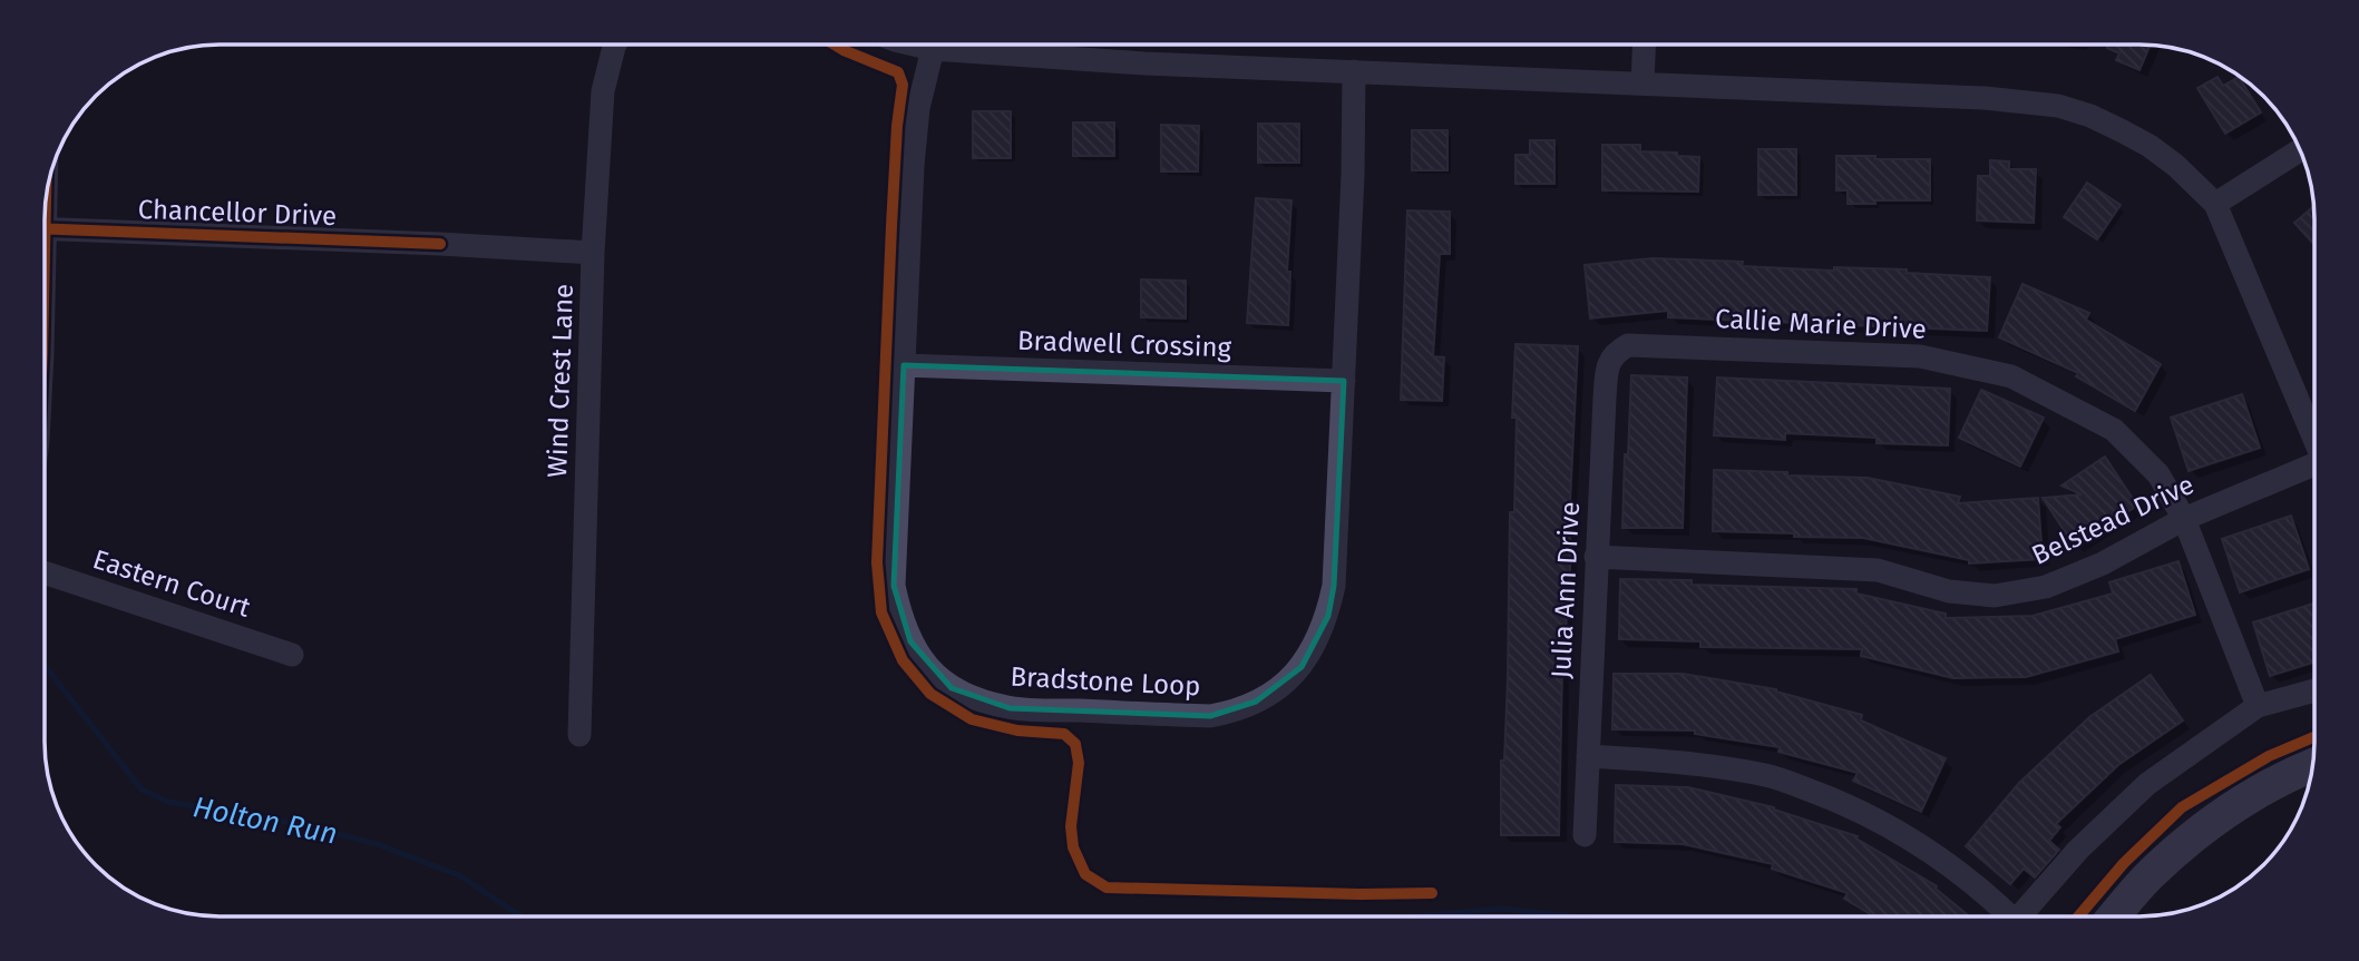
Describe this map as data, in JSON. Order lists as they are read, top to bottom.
{
  "streets": {
    "street": [
      "Chancellor Drive",
      "Callie Marie Drive",
      "Bradwell Crossing",
      "Wind Crest Lane",
      "Belstead Drive",
      "Eastern Court",
      "Julia Ann Drive",
      "Bradstone Loop"
    ]
  },
  "crossings": [
    ["Chancellor Drive", "Wind Crest Lane"],
    ["Callie Marie Drive", "Belstead Drive"],
    ["Callie Marie Drive", "Julia Ann Drive"],
    ["Bradwell Crossing", "Bradstone Loop"],
    ["Belstead Drive", "Julia Ann Drive"]
  ],
  "water": ["Holton Run"]
}
